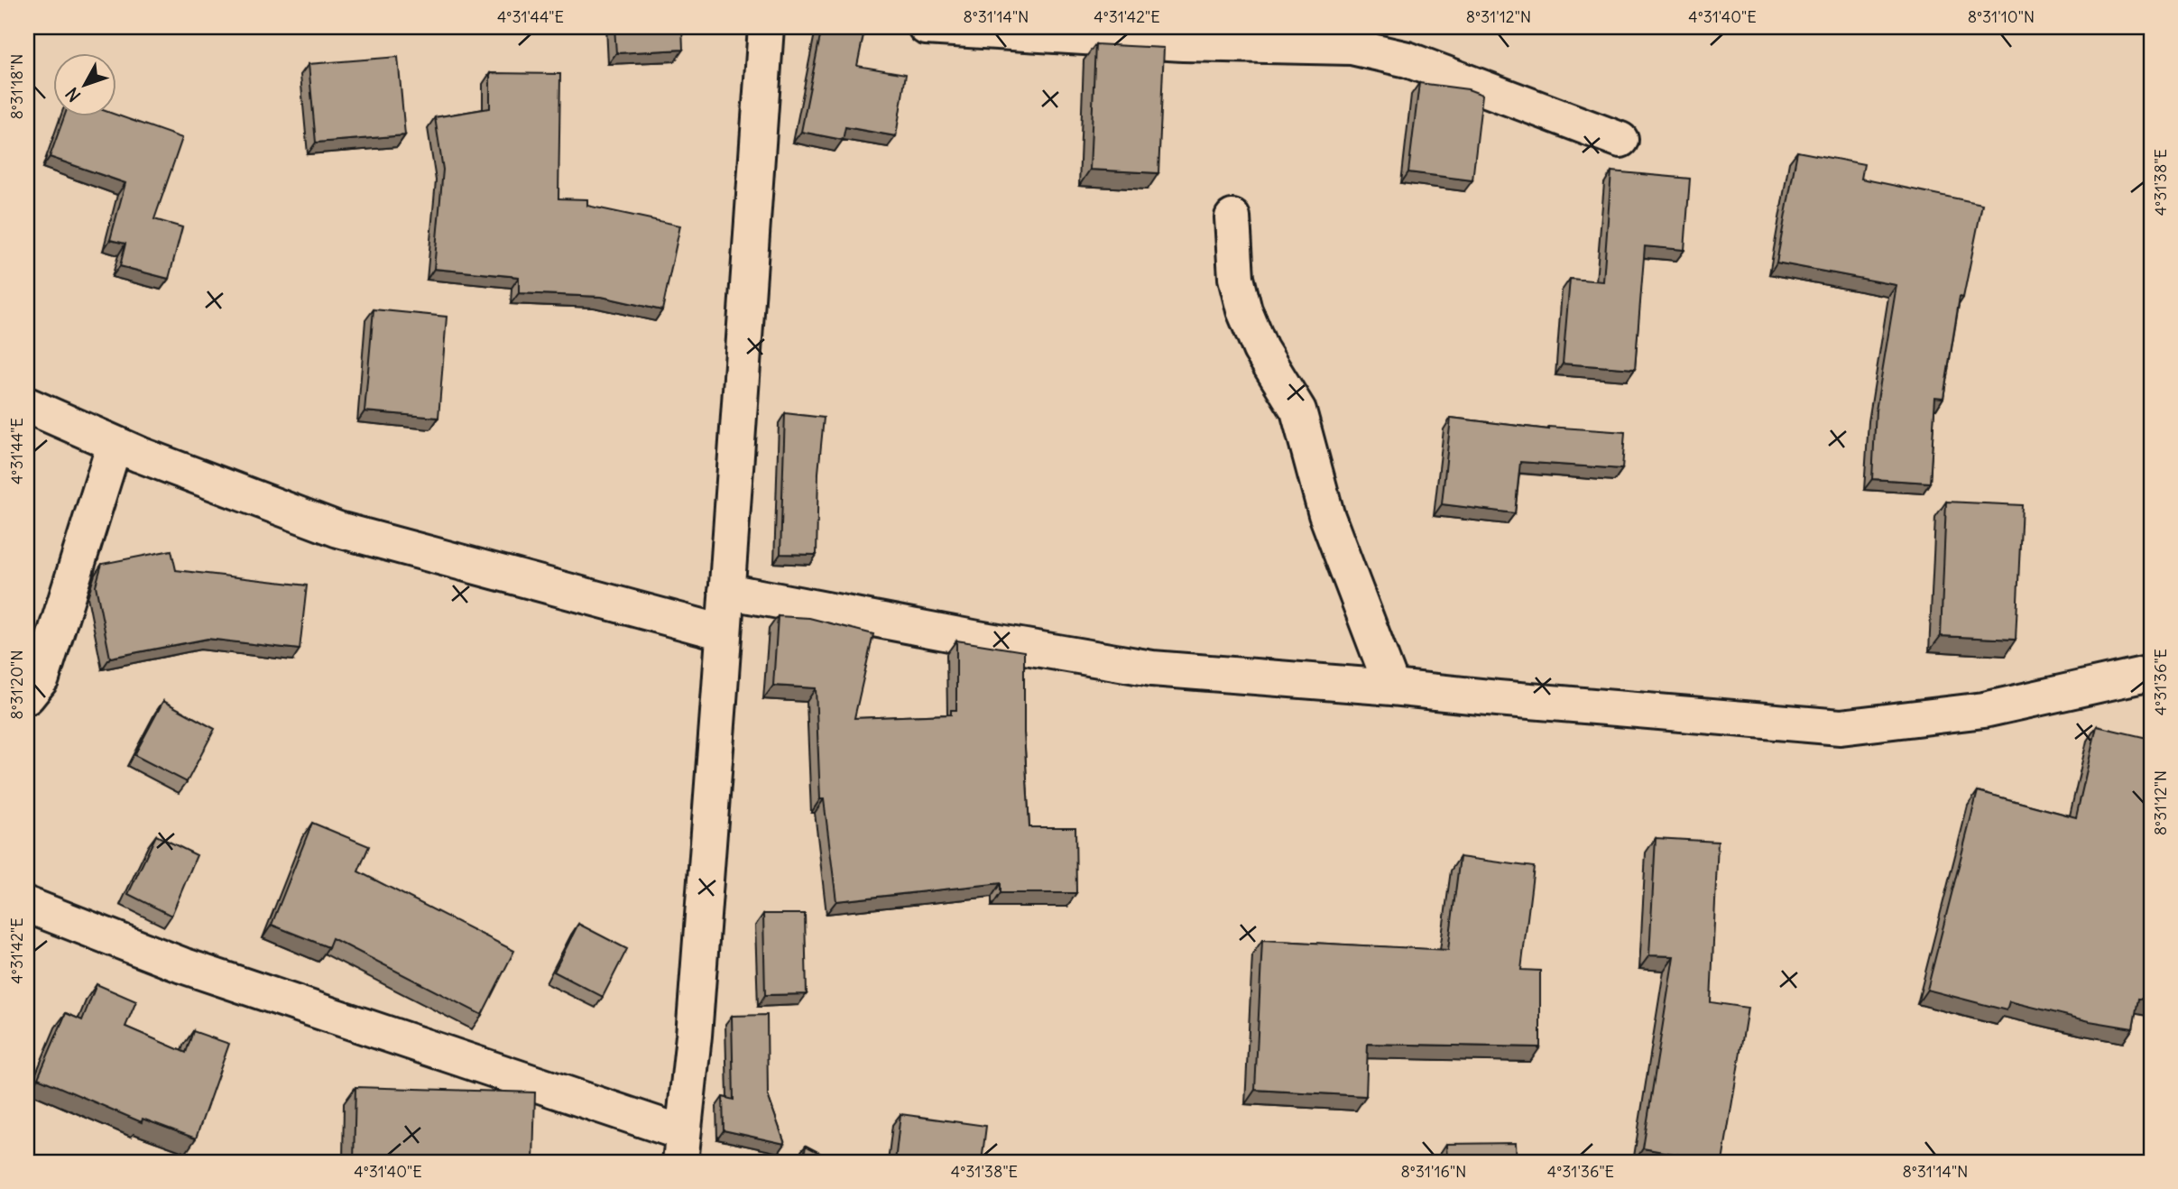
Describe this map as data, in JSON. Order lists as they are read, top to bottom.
{
  "north": "bottom left",
  "coordinates": [
    "4°31'44\"E",
    "8°31'14\"N",
    "4°31'42\"E",
    "8°31'12\"N",
    "4°31'40\"E",
    "8°31'10\"N",
    "8°31'18\"N",
    "4°31'38\"E",
    "4°31'36\"E",
    "8°31'20\"N",
    "8°31'16\"N"
  ]
}
